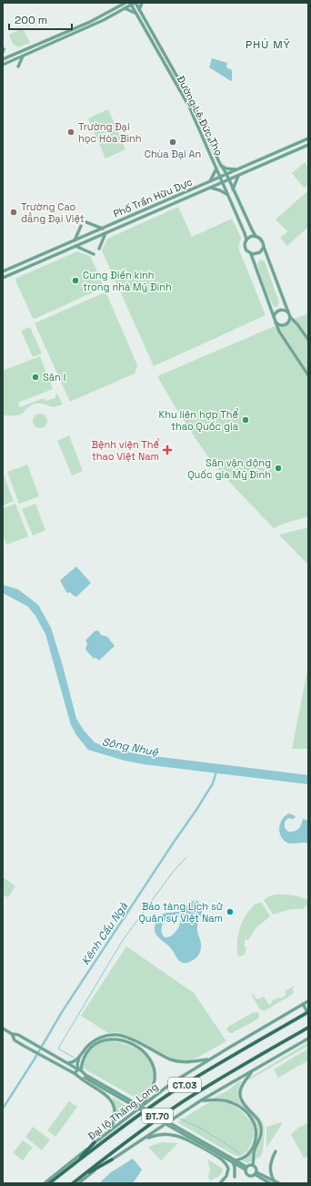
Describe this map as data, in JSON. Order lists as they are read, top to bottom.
{
  "streets": {
    "highway": ["CT.03"],
    "main road": [
      "Đường Lê Đức Thọ",
      "Phố Trần Hữu Dực",
      "Đại lộ Thăng Long",
      "ĐT.70"
    ]
  },
  "crossings": [
    ["Đường Lê Đức Thọ", "Phố Trần Hữu Dực"]
  ],
  "districts": ["PHÚ MỸ"],
  "water": ["Sông Nhuệ", "Kênh Cầu Ngà"],
  "places": {
    "other": [
      "Trường Đại học Hòa Bình",
      "Chùa Đại An",
      "Trường Cao đẳng Đại Việt",
      "Cung Điền kinh trong nhà Mỹ Đình",
      "Sân I",
      "Khu liên hợp Thể thao Quốc gia",
      "Sân vận động Quốc gia Mỹ Đình",
      "Bảo tàng Lịch sử Quân sự Việt Nam"
    ],
    "health": ["Bệnh viện Thể thao Việt Nam"]
  },
  "scale_bar": "200 m"
}
